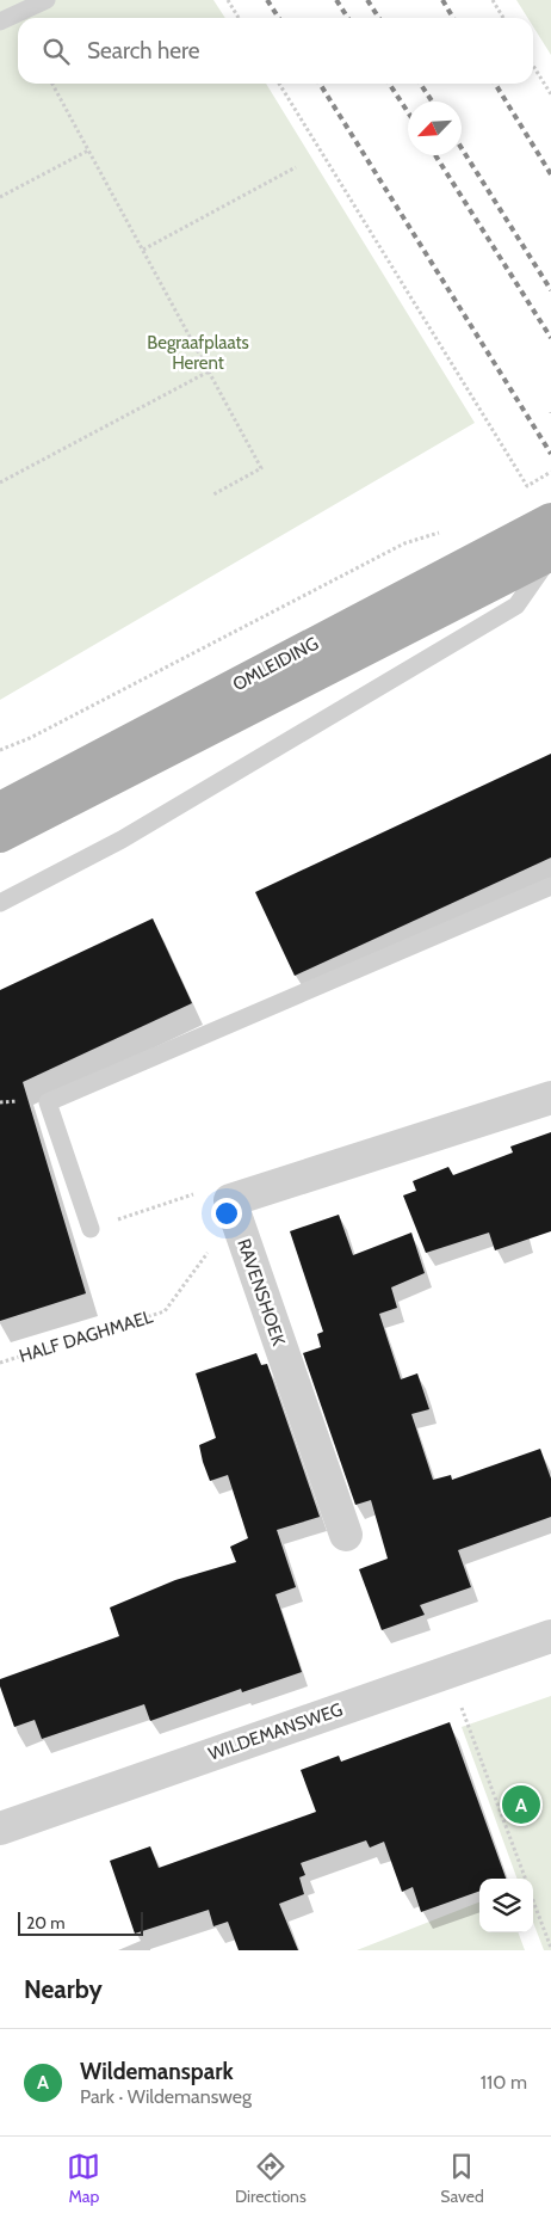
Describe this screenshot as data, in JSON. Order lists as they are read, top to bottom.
{
  "streets": {
    "main road": ["OMLEIDING"],
    "street": ["RAVENSHOEK", "WILDEMANSWEG"],
    "path": ["HALF DAGHMAEL"]
  },
  "crossings": [
    ["RAVENSHOEK", "HALF DAGHMAEL"]
  ],
  "parks": ["Begraafplaats Herent"],
  "scale_bar": "20 m",
  "north": "bottom left",
  "page": {
    "search": "Search here",
    "pins": "A",
    "scale": "20 m",
    "heading": "Nearby",
    "list": [
      {
        "mark": "A",
        "name": "Wildemanspark",
        "note": "Park · Wildemansweg",
        "value": "110 m"
      }
    ],
    "nav": ["Map", "Directions", "Saved"]
  }
}
